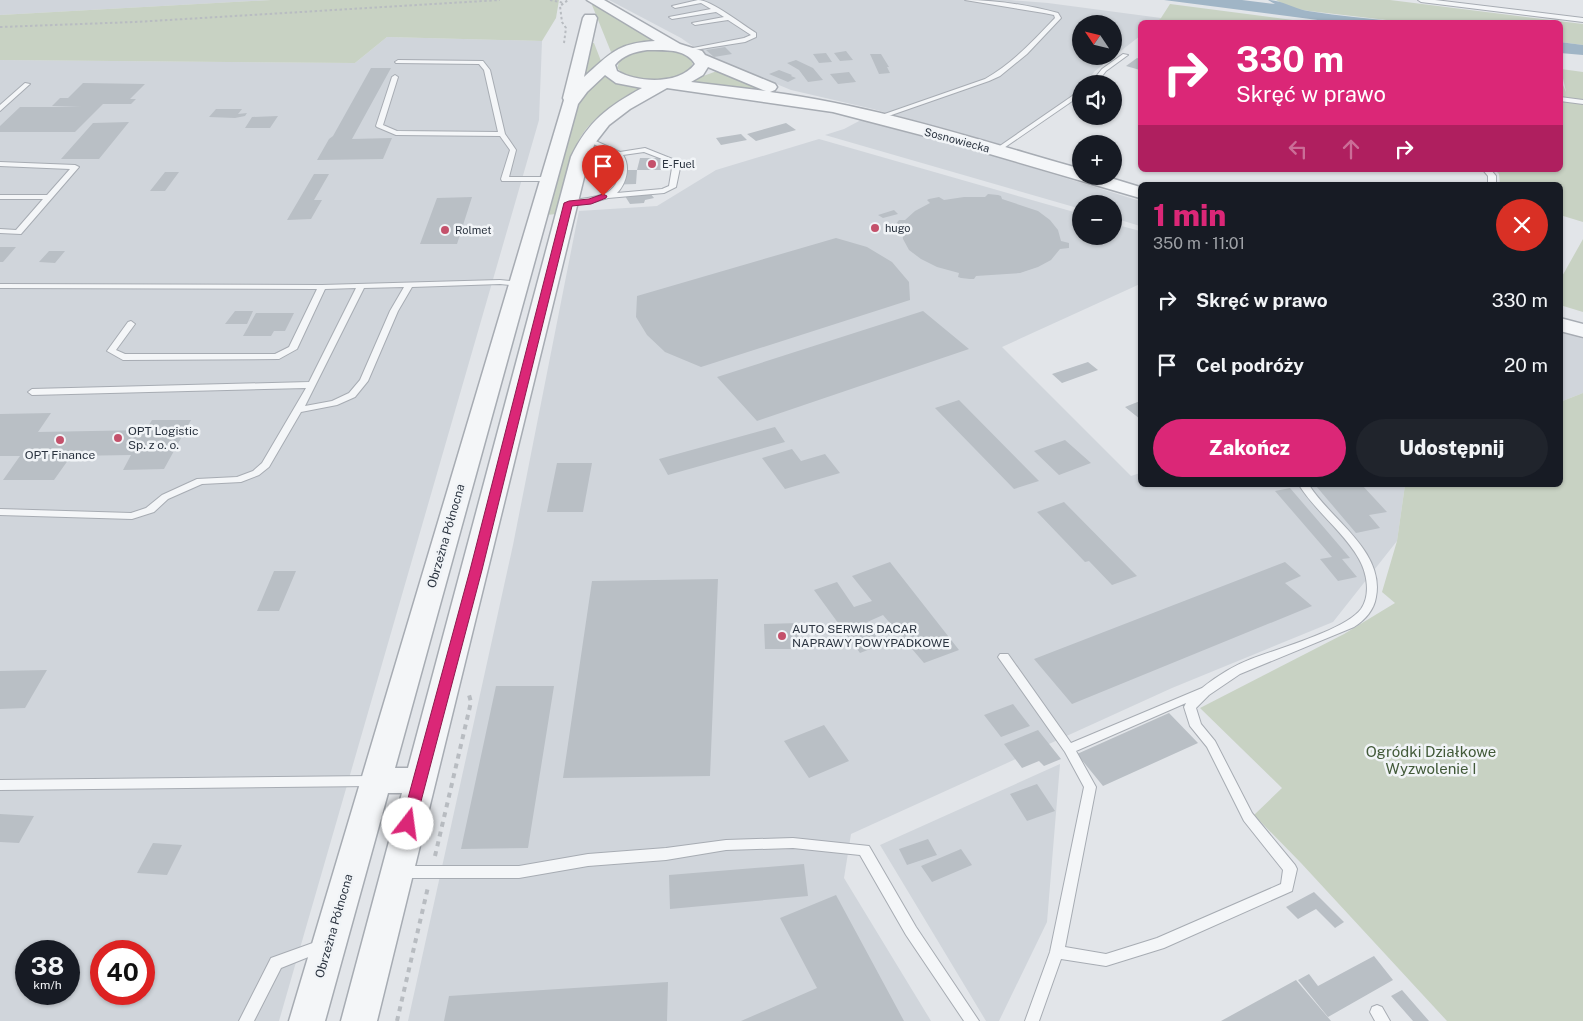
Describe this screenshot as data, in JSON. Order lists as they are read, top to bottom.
{
  "streets": {
    "street": ["Sosnowiecka", "Obrzeżna Północna"]
  },
  "crossings": [
    ["Sosnowiecka", "Obrzeżna Północna"]
  ],
  "parks": ["Ogródki Działkowe Wyzwolenie I"],
  "places": [
    "E-Fuel",
    "hugo",
    "Rolmet",
    "OPT Logistic Sp. z o. o.",
    "OPT Finance",
    "AUTO SERWIS DACAR NAPRAWY POWYPADKOWE"
  ],
  "north": "top left",
  "page": {
    "map_buttons": ["+", "−"],
    "turn": ["330 m", "Skręć w prawo"],
    "heading": ["1 min", "350 m · 11:01"],
    "list": [
      {
        "name": "Skręć w prawo",
        "value": "330 m"
      },
      {
        "name": "Cel podróży",
        "value": "20 m"
      }
    ],
    "buttons": ["Zakończ", "Udostępnij"],
    "speed": "38 km/h",
    "limit": "40"
  }
}
